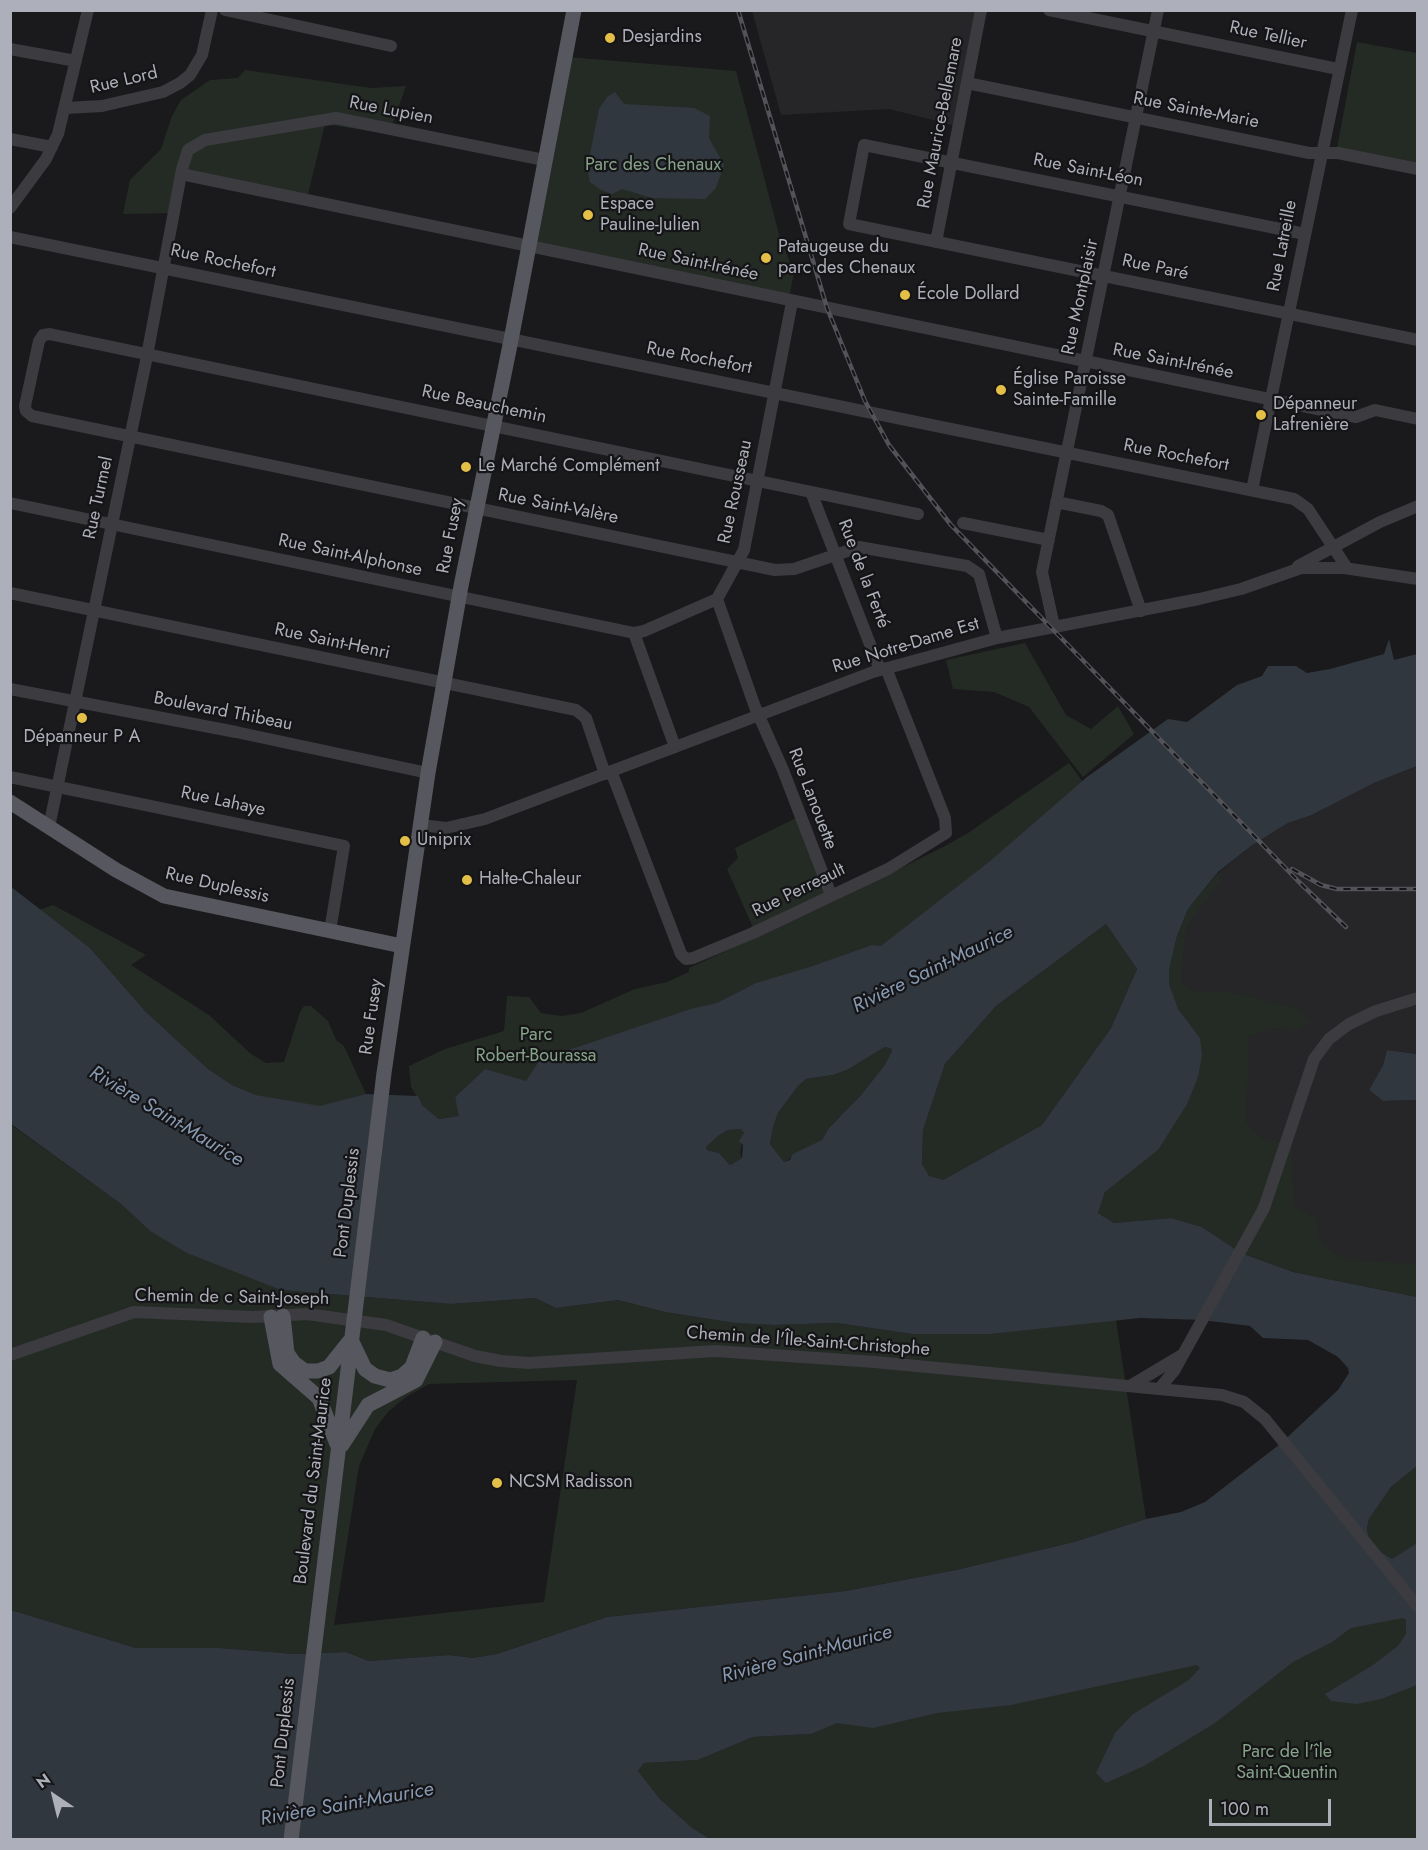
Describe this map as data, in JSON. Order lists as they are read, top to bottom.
{
  "streets": {
    "main road": [
      "Rue Fusey",
      "Rue Duplessis",
      "Pont Duplessis",
      "Boulevard du Saint-Maurice"
    ],
    "street": [
      "Rue Tellier",
      "Rue Lord",
      "Rue Lupien",
      "Rue Sainte-Marie",
      "Rue Maurice-Bellemare",
      "Rue Saint-Léon",
      "Rue Latreille",
      "Rue Rochefort",
      "Rue Saint-Irénée",
      "Rue Paré",
      "Rue Montplaisir",
      "Rue Beauchemin",
      "Rue Rousseau",
      "Rue Turmel",
      "Rue Saint-Valère",
      "Rue Saint-Alphonse",
      "Rue de la Ferté",
      "Rue Saint-Henri",
      "Rue Notre-Dame Est",
      "Boulevard Thibeau",
      "Rue Lanouette",
      "Rue Lahaye",
      "Rue Perreault",
      "Chemin de c Saint-Joseph",
      "Chemin de l'Île-Saint-Christophe"
    ]
  },
  "crossings": [
    ["Rue Tellier", "Rue Latreille"],
    ["Rue Tellier", "Rue Montplaisir"],
    ["Rue Lupien", "Rue Saint-Irénée"],
    ["Rue Lupien", "Rue Turmel"],
    ["Rue Lupien", "Rue Fusey"],
    ["Rue Sainte-Marie", "Rue Maurice-Bellemare"],
    ["Rue Sainte-Marie", "Rue Latreille"],
    ["Rue Sainte-Marie", "Rue Montplaisir"],
    ["Rue Maurice-Bellemare", "Rue Saint-Léon"],
    ["Rue Maurice-Bellemare", "Rue Paré"],
    ["Rue Saint-Léon", "Rue Latreille"],
    ["Rue Saint-Léon", "Rue Paré"],
    ["Rue Saint-Léon", "Rue Montplaisir"],
    ["Rue Latreille", "Rue Rochefort"],
    ["Rue Latreille", "Rue Saint-Irénée"],
    ["Rue Latreille", "Rue Paré"],
    ["Rue Rochefort", "Rue Montplaisir"],
    ["Rue Rochefort", "Rue Rousseau"],
    ["Rue Rochefort", "Rue Turmel"],
    ["Rue Rochefort", "Rue Fusey"],
    ["Rue Rochefort", "Rue Notre-Dame Est"],
    ["Rue Saint-Irénée", "Rue Montplaisir"],
    ["Rue Saint-Irénée", "Rue Rousseau"],
    ["Rue Saint-Irénée", "Rue Turmel"],
    ["Rue Saint-Irénée", "Rue Fusey"],
    ["Rue Paré", "Rue Montplaisir"],
    ["Rue Montplaisir", "Rue Notre-Dame Est"],
    ["Rue Beauchemin", "Rue Rousseau"],
    ["Rue Beauchemin", "Rue Turmel"],
    ["Rue Beauchemin", "Rue Saint-Valère"],
    ["Rue Beauchemin", "Rue Fusey"],
    ["Rue Beauchemin", "Rue de la Ferté"],
    ["Rue Rousseau", "Rue Saint-Valère"],
    ["Rue Turmel", "Rue Saint-Valère"],
    ["Rue Turmel", "Rue Saint-Alphonse"],
    ["Rue Turmel", "Rue Saint-Henri"],
    ["Rue Turmel", "Boulevard Thibeau"],
    ["Rue Turmel", "Rue Lahaye"],
    ["Rue Turmel", "Rue Duplessis"],
    ["Rue Saint-Valère", "Rue Fusey"],
    ["Rue Saint-Valère", "Rue de la Ferté"],
    ["Rue Saint-Valère", "Rue Notre-Dame Est"],
    ["Rue Fusey", "Rue Saint-Alphonse"],
    ["Rue Fusey", "Rue Saint-Henri"],
    ["Rue Fusey", "Rue Notre-Dame Est"],
    ["Rue Fusey", "Boulevard Thibeau"],
    ["Rue Fusey", "Rue Duplessis"],
    ["Rue Fusey", "Pont Duplessis"],
    ["Rue de la Ferté", "Rue Notre-Dame Est"],
    ["Rue de la Ferté", "Rue Perreault"],
    ["Rue Saint-Henri", "Rue Notre-Dame Est"],
    ["Rue Saint-Henri", "Rue Perreault"],
    ["Rue Notre-Dame Est", "Rue Lanouette"],
    ["Rue Notre-Dame Est", "Rue Perreault"],
    ["Rue Lanouette", "Rue Perreault"],
    ["Rue Lahaye", "Rue Duplessis"],
    ["Pont Duplessis", "Boulevard du Saint-Maurice"],
    ["Chemin de c Saint-Joseph", "Chemin de l'Île-Saint-Christophe"]
  ],
  "water": ["Rivière Saint-Maurice"],
  "parks": ["Parc des Chenaux", "Parc Robert-Bourassa", "Parc de l'île Saint-Quentin"],
  "places": [
    "Desjardins",
    "Espace Pauline-Julien",
    "Pataugeuse du parc des Chenaux",
    "École Dollard",
    "Église Paroisse Sainte-Famille",
    "Dépanneur Lafrenière",
    "Le Marché Complément",
    "Dépanneur P A",
    "Uniprix",
    "Halte-Chaleur",
    "NCSM Radisson"
  ],
  "scale_bar": "100 m",
  "north": "top left"
}
